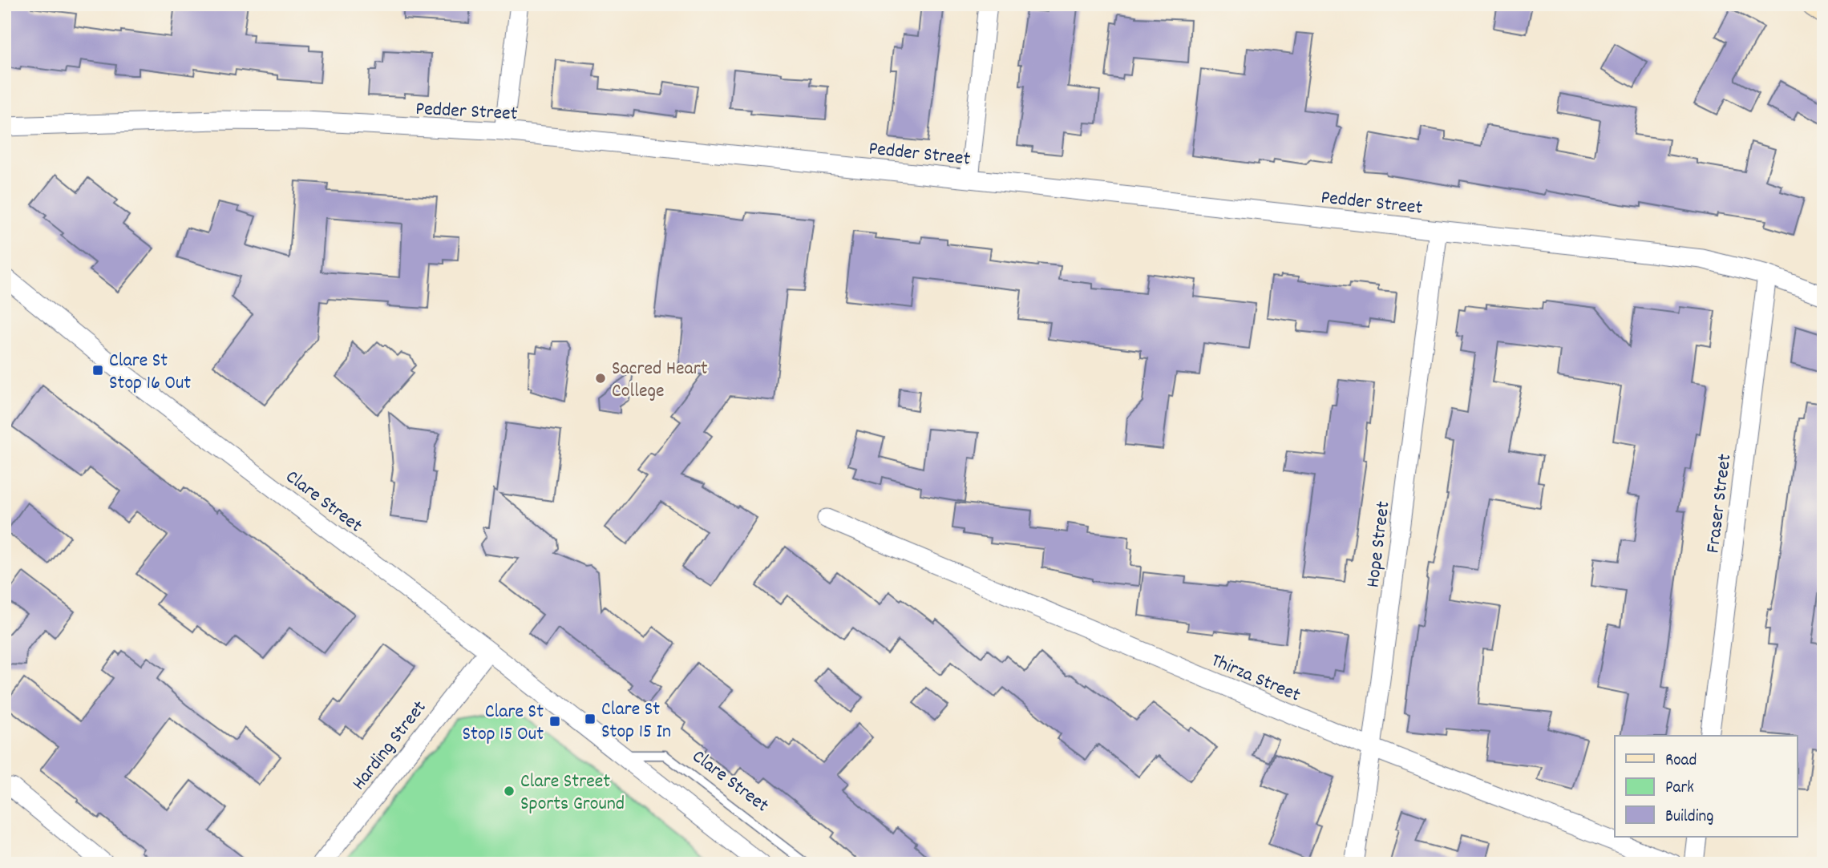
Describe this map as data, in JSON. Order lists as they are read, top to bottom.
{
  "streets": {
    "street": [
      "Pedder Street",
      "Clare Street",
      "Fraser Street",
      "Hope Street",
      "Thirza Street",
      "Harding Street"
    ]
  },
  "crossings": [
    ["Pedder Street", "Fraser Street"],
    ["Pedder Street", "Hope Street"],
    ["Clare Street", "Harding Street"],
    ["Hope Street", "Thirza Street"]
  ],
  "places": {
    "transit": ["Clare St Stop 16 Out", "Clare St Stop 15 In", "Clare St Stop 15 Out"],
    "other": ["Sacred Heart College", "Clare Street Sports Ground"]
  },
  "legend": ["Road", "Park", "Building"]
}
